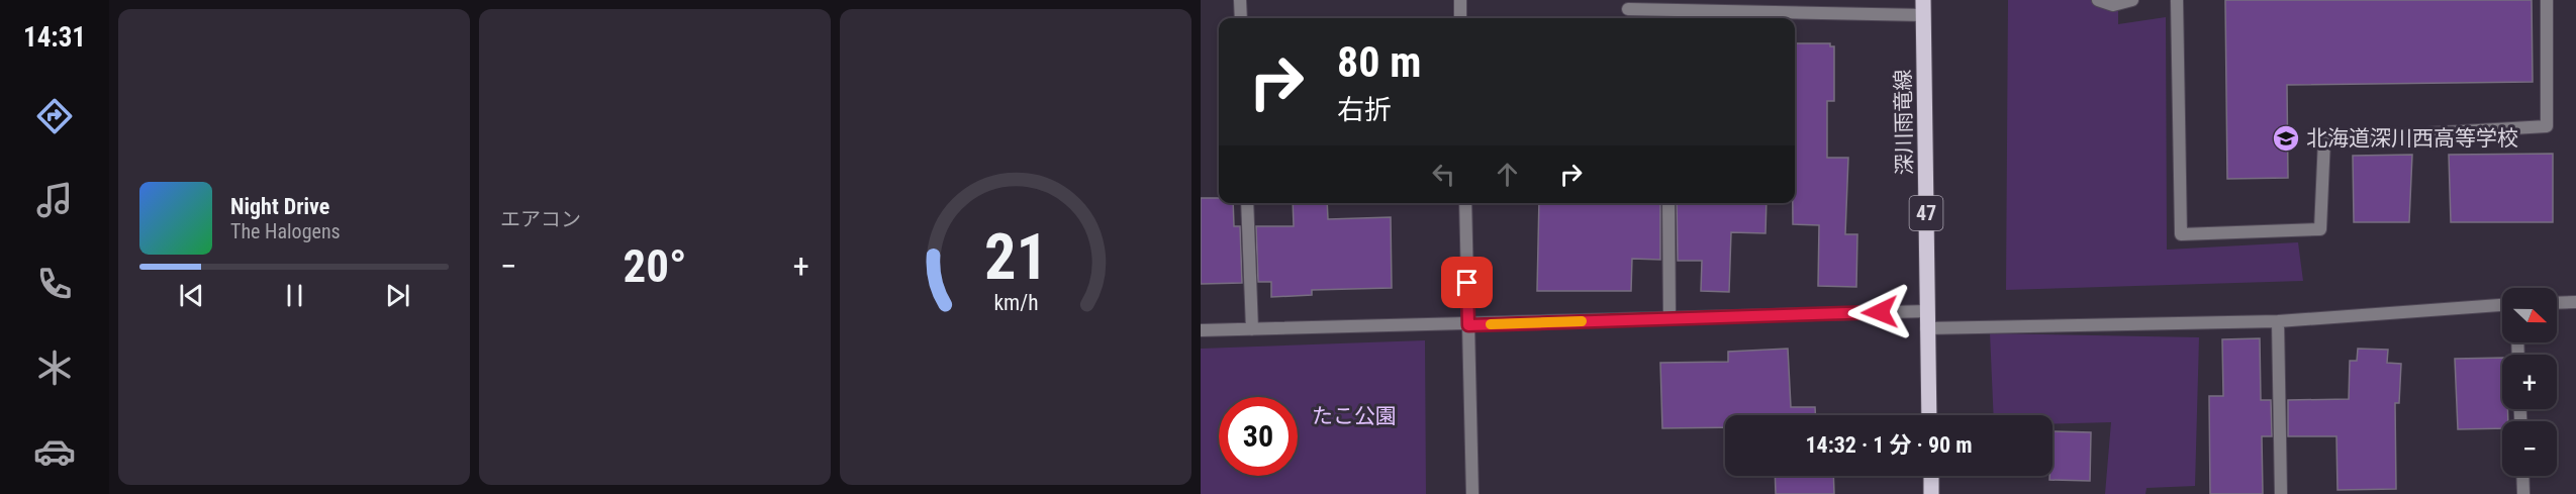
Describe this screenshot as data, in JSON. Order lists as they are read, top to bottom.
{
  "streets": {
    "main road": ["深川雨竜線", "47"]
  },
  "parks": ["たこ公園"],
  "places": {
    "school or university": ["北海道深川西高等学校"]
  },
  "north": "right",
  "page": {
    "tabs": "14:31",
    "tile": "エアコン",
    "turn": ["80 m", "右折"],
    "song": ["Night Drive", "The Halogens"],
    "heat": ["−", "20°", "+"],
    "map_buttons": ["+", "−"],
    "limit": "30",
    "trip": "14:32 · 1 分 · 90 m",
    "gauge": ["21", "km/h"]
  }
}
